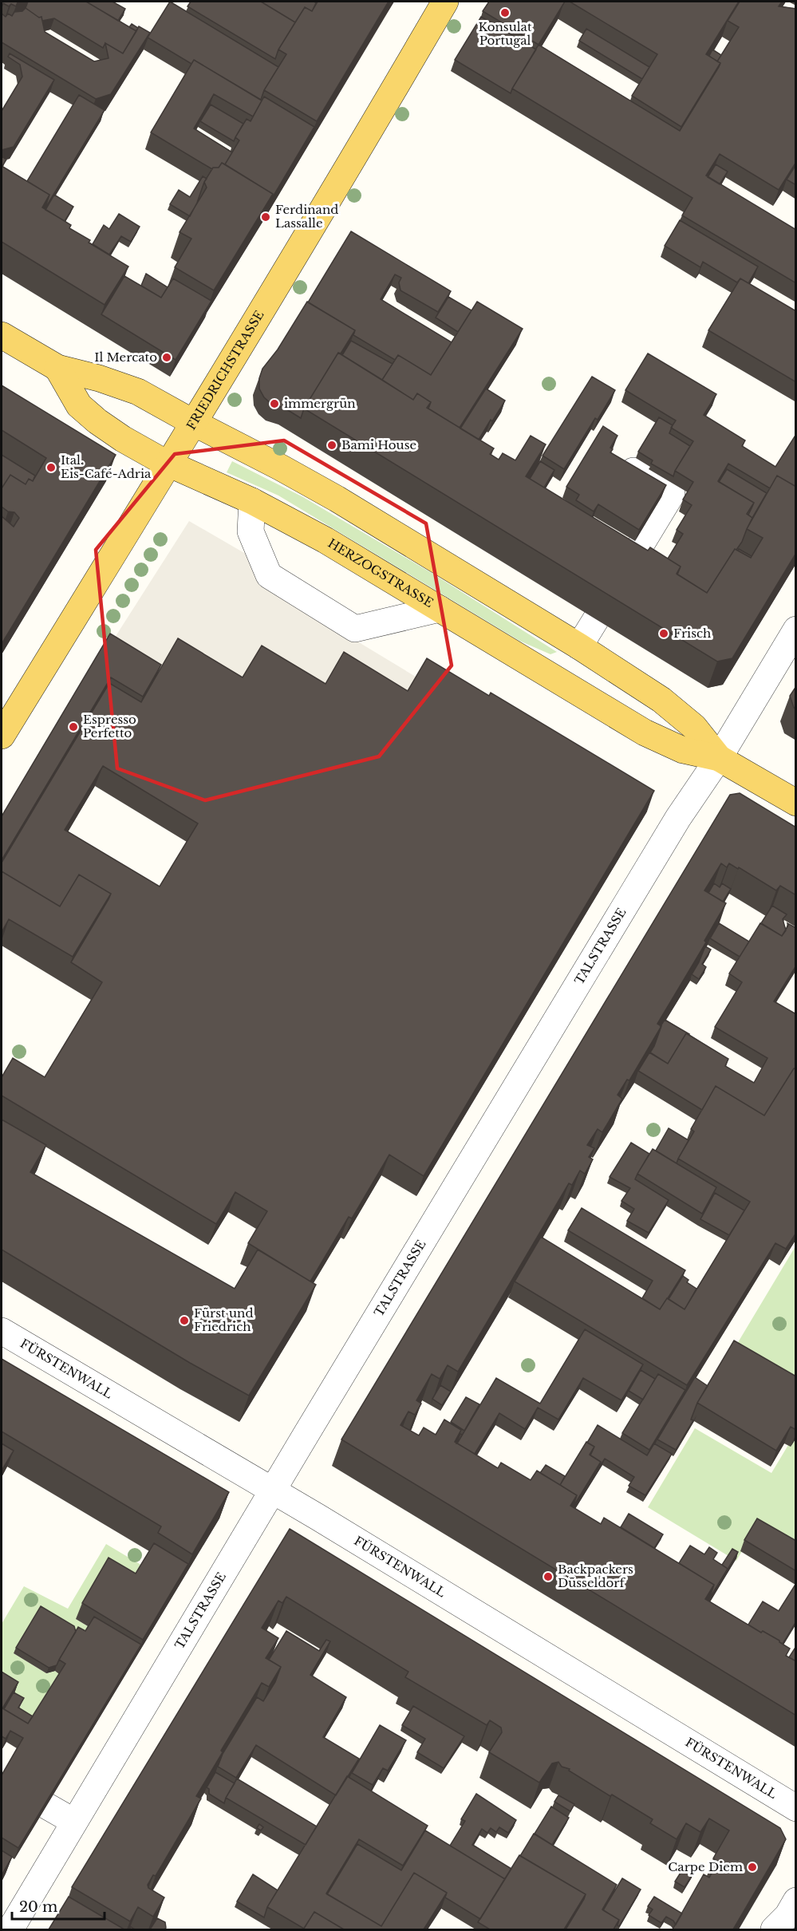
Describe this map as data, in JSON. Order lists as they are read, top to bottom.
{
  "streets": {
    "main road": ["FRIEDRICHSTRASSE", "HERZOGSTRASSE"],
    "street": ["TALSTRASSE", "FÜRSTENWALL"]
  },
  "crossings": [
    ["FRIEDRICHSTRASSE", "HERZOGSTRASSE"],
    ["HERZOGSTRASSE", "TALSTRASSE"],
    ["TALSTRASSE", "FÜRSTENWALL"]
  ],
  "places": [
    "Konsulat Portugal",
    "Ferdinand Lassalle",
    "Il Mercato",
    "immergrün",
    "Bami House",
    "Ital. Eis-Café-Adria",
    "Frisch",
    "Espresso Perfetto",
    "Fürst und Friedrich",
    "Backpackers Düsseldorf",
    "Carpe Diem"
  ],
  "scale_bar": "20 m"
}
